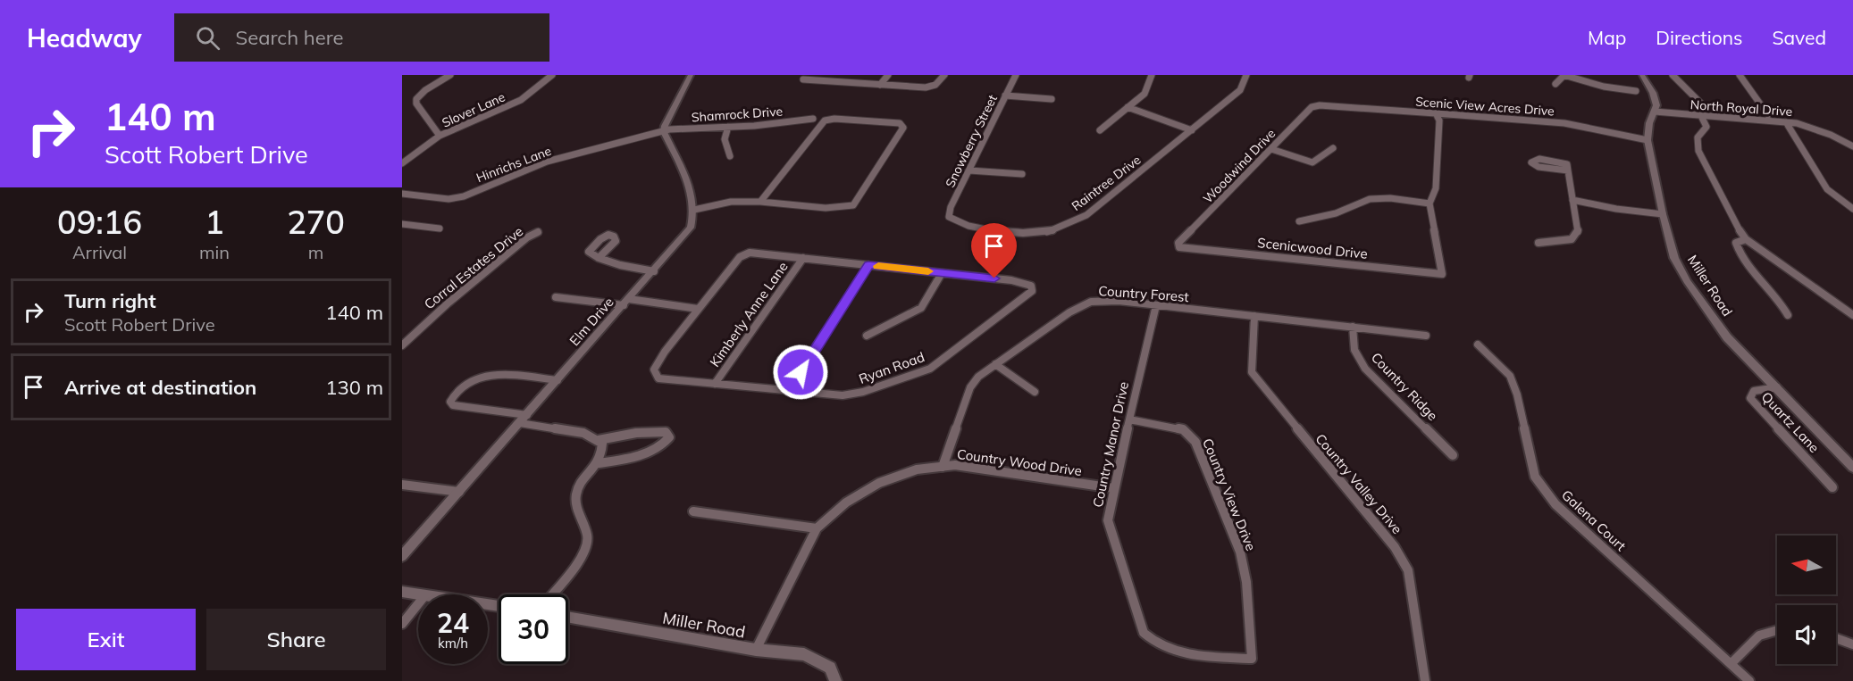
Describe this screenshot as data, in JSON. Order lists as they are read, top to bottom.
{
  "streets": {
    "street": [
      "Scenic View Acres Drive",
      "North Royal Drive",
      "Slover Lane",
      "Shamrock Drive",
      "Snowberry Street",
      "Hinrichs Lane",
      "Woodwind Drive",
      "Raintree Drive",
      "Scenicwood Drive",
      "Corral Estates Drive",
      "Miller Road",
      "Country Forest",
      "Kimberly Anne Lane",
      "Elm Drive",
      "Ryan Road",
      "Country Ridge",
      "Quartz Lane",
      "Country Manor Drive",
      "Country Wood Drive",
      "Country Valley Drive",
      "Country View Drive",
      "Galena Court"
    ]
  },
  "crossings": [
    ["Scenic View Acres Drive", "Woodwind Drive"],
    ["Scenic View Acres Drive", "Miller Road"],
    ["North Royal Drive", "Miller Road"],
    ["Shamrock Drive", "Hinrichs Lane"],
    ["Snowberry Street", "Raintree Drive"],
    ["Woodwind Drive", "Scenicwood Drive"],
    ["Miller Road", "Quartz Lane"],
    ["Miller Road", "Country Wood Drive"],
    ["Country Forest", "Country Ridge"],
    ["Country Forest", "Country Manor Drive"],
    ["Country Forest", "Country Wood Drive"],
    ["Country Forest", "Country Valley Drive"],
    ["Kimberly Anne Lane", "Ryan Road"],
    ["Country Manor Drive", "Country Wood Drive"],
    ["Country Manor Drive", "Country View Drive"]
  ],
  "north": "left",
  "page": {
    "header": "Headway",
    "search": "Search here",
    "nav": ["Map", "Directions", "Saved"],
    "turn": ["140 m", "Scott Robert Drive"],
    "eta": [
      "09:16",
      "Arrival",
      "1",
      "min",
      "270",
      "m"
    ],
    "list": [
      {
        "name": "Turn right",
        "note": "Scott Robert Drive",
        "value": "140 m"
      },
      {
        "name": "Arrive at destination",
        "value": "130 m"
      }
    ],
    "speed": "24 km/h",
    "limit": "30",
    "buttons": ["Exit", "Share"]
  }
}
